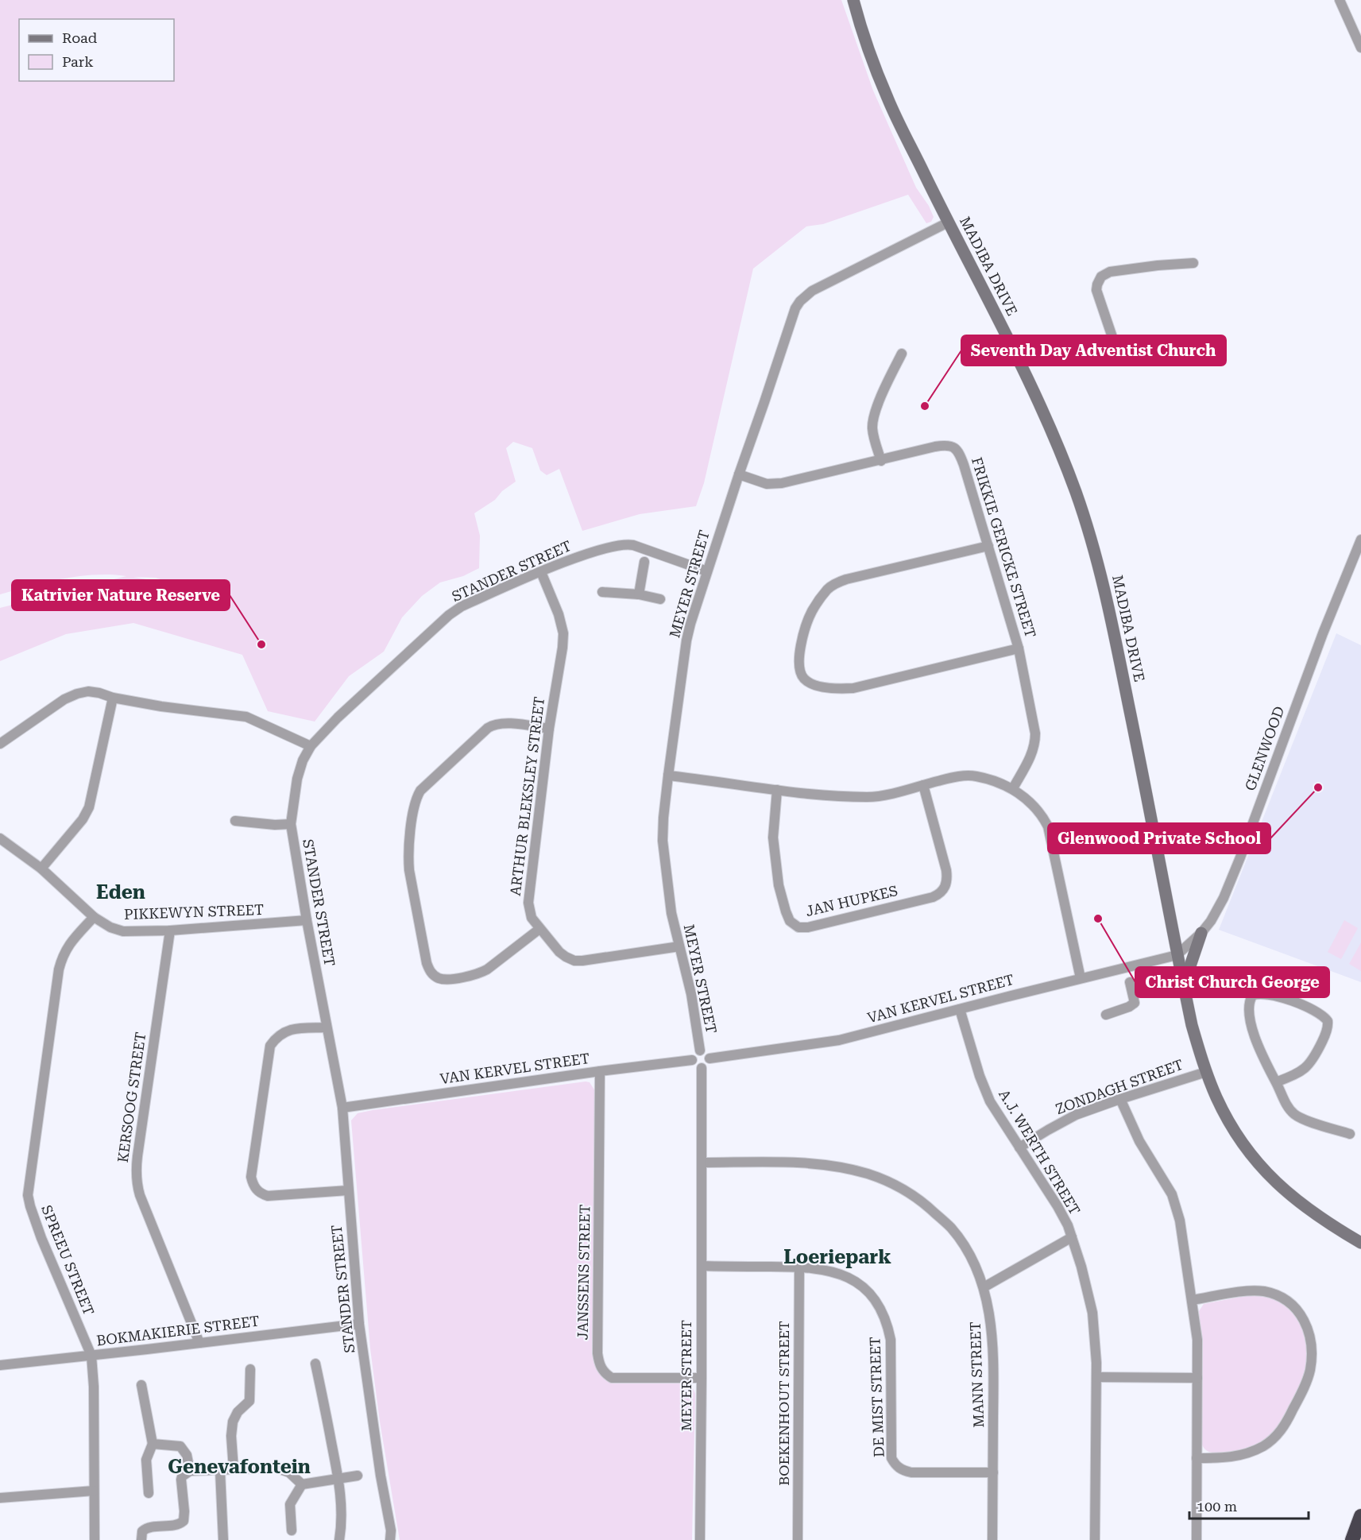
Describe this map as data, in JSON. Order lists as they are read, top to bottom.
{
  "streets": {
    "street": [
      "MADIBA DRIVE",
      "FRIKKIE GERICKE STREET",
      "STANDER STREET",
      "MEYER STREET",
      "GLENWOOD",
      "ARTHUR BLEKSLEY STREET",
      "JAN HUPKES",
      "PIKKEWYN STREET",
      "VAN KERVEL STREET",
      "ZONDAGH STREET",
      "KERSOOG STREET",
      "A.J. WERTH STREET",
      "SPREEU STREET",
      "JANSSENS STREET",
      "BOKMAKIERIE STREET",
      "MANN STREET",
      "DE MIST STREET",
      "BOEKENHOUT STREET"
    ]
  },
  "crossings": [
    ["MADIBA DRIVE", "MEYER STREET"],
    ["MADIBA DRIVE", "GLENWOOD"],
    ["MADIBA DRIVE", "VAN KERVEL STREET"],
    ["MADIBA DRIVE", "ZONDAGH STREET"],
    ["FRIKKIE GERICKE STREET", "MEYER STREET"],
    ["STANDER STREET", "MEYER STREET"],
    ["STANDER STREET", "ARTHUR BLEKSLEY STREET"],
    ["STANDER STREET", "PIKKEWYN STREET"],
    ["STANDER STREET", "VAN KERVEL STREET"],
    ["STANDER STREET", "BOKMAKIERIE STREET"],
    ["MEYER STREET", "ARTHUR BLEKSLEY STREET"],
    ["MEYER STREET", "VAN KERVEL STREET"],
    ["MEYER STREET", "JANSSENS STREET"],
    ["MEYER STREET", "MANN STREET"],
    ["MEYER STREET", "DE MIST STREET"],
    ["GLENWOOD", "VAN KERVEL STREET"],
    ["PIKKEWYN STREET", "KERSOOG STREET"],
    ["PIKKEWYN STREET", "SPREEU STREET"],
    ["VAN KERVEL STREET", "A.J. WERTH STREET"],
    ["VAN KERVEL STREET", "JANSSENS STREET"],
    ["ZONDAGH STREET", "A.J. WERTH STREET"],
    ["KERSOOG STREET", "BOKMAKIERIE STREET"],
    ["SPREEU STREET", "BOKMAKIERIE STREET"],
    ["MANN STREET", "DE MIST STREET"],
    ["DE MIST STREET", "BOEKENHOUT STREET"]
  ],
  "districts": ["Eden", "Loeriepark", "Genevafontein"],
  "places": [
    "Seventh Day Adventist Church",
    "Katrivier Nature Reserve",
    "Glenwood Private School",
    "Christ Church George"
  ],
  "legend": ["Road", "Park"],
  "scale_bar": "100 m"
}
